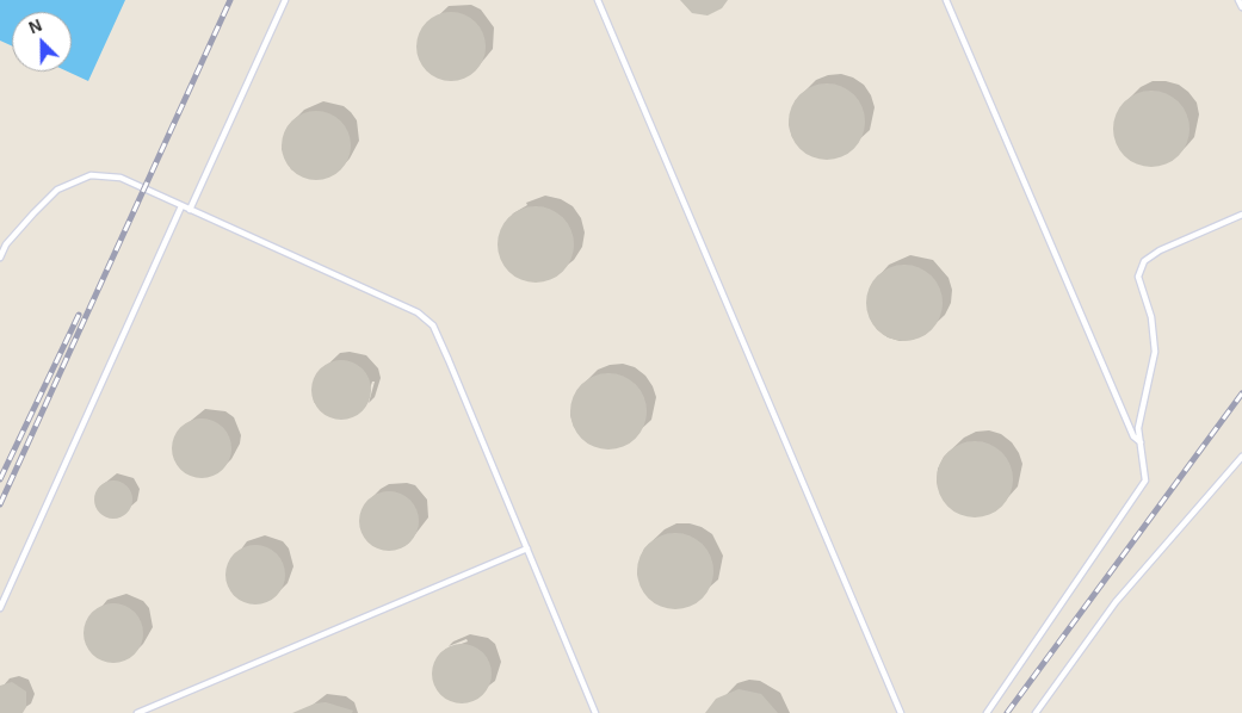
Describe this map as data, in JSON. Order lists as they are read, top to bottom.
{
  "north": "top left"
}
